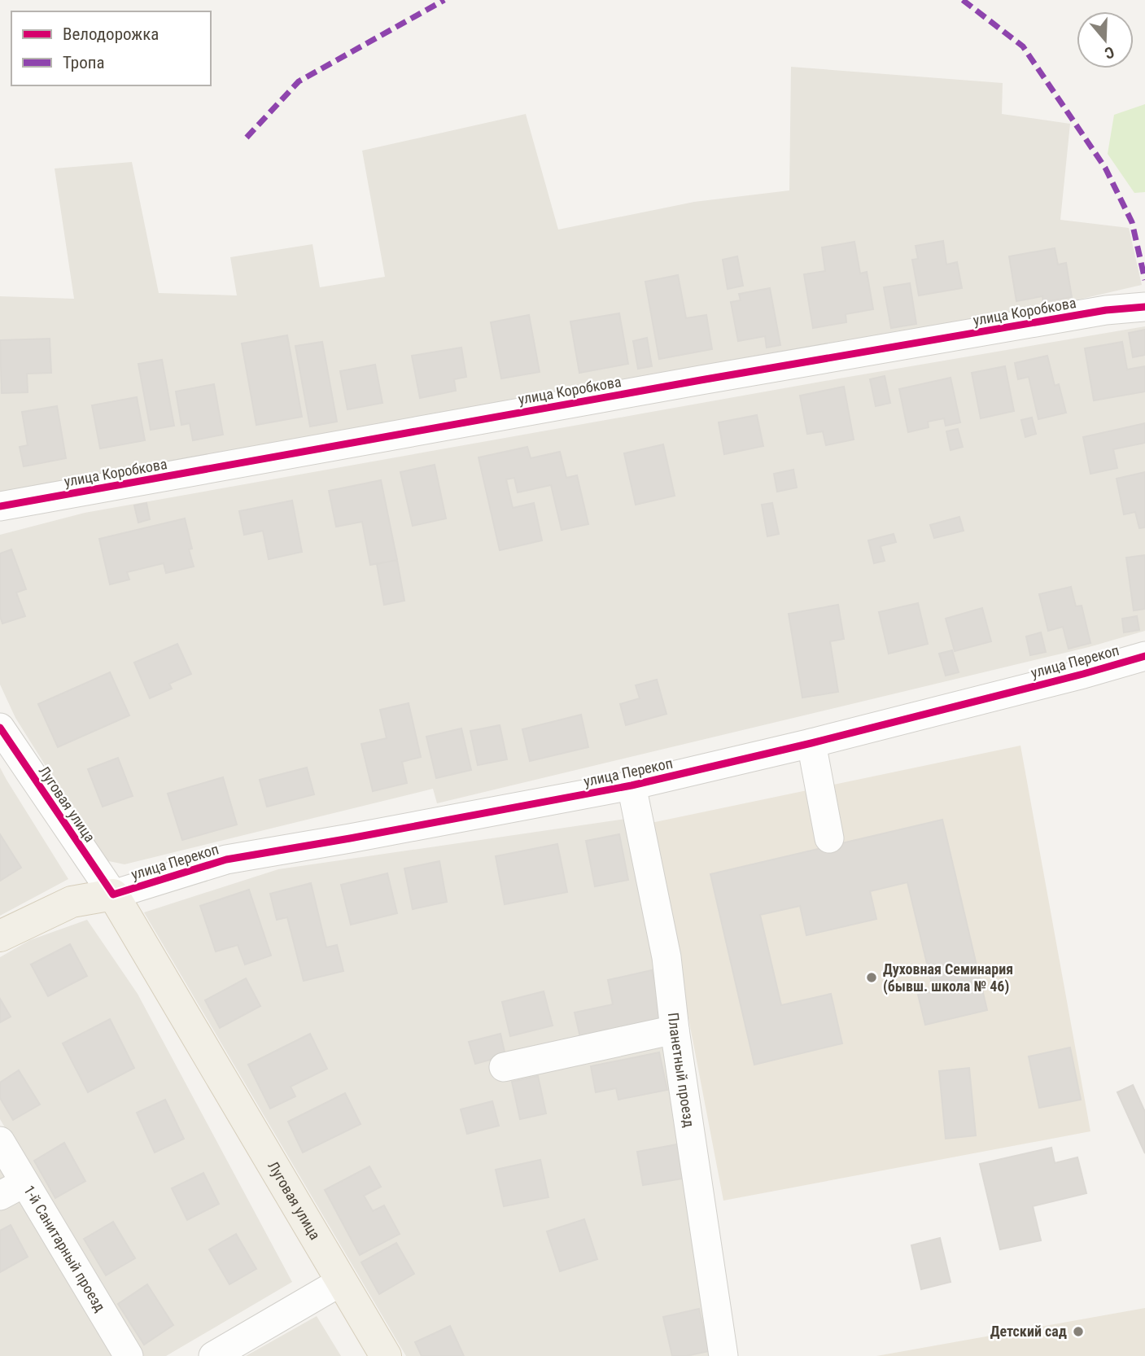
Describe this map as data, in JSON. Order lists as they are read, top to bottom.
{
  "streets": {
    "main road": ["улица Перекоп", "Луговая улица"],
    "street": ["улица Коробкова", "Планетный проезд", "1-й Санитарный проезд"]
  },
  "crossings": [
    ["улица Перекоп", "Луговая улица"],
    ["улица Перекоп", "Планетный проезд"]
  ],
  "places": ["Духовная Семинария (бывш. школа № 46)", "Детский сад"],
  "legend": ["Велодорожка", "Тропа"],
  "north": "bottom"
}
